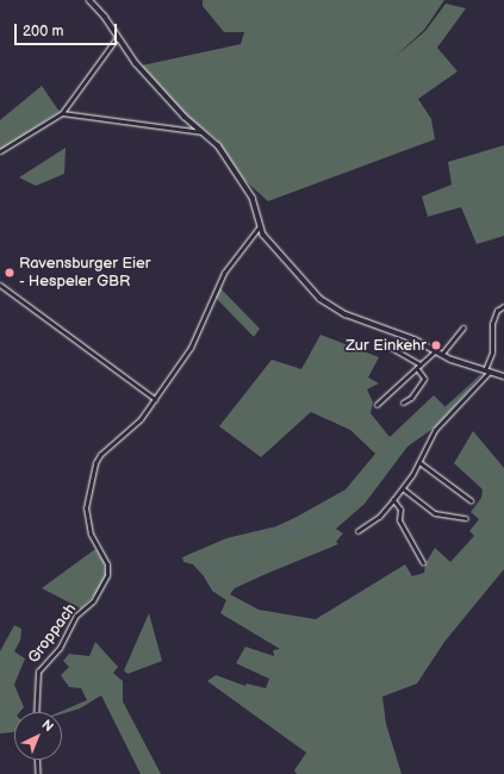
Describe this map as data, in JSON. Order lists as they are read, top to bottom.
{
  "streets": {
    "street": ["Groppach"]
  },
  "places": ["Ravensburger Eier - Hespeler GBR", "Zur Einkehr"],
  "scale_bar": "200 m",
  "north": "top right"
}
